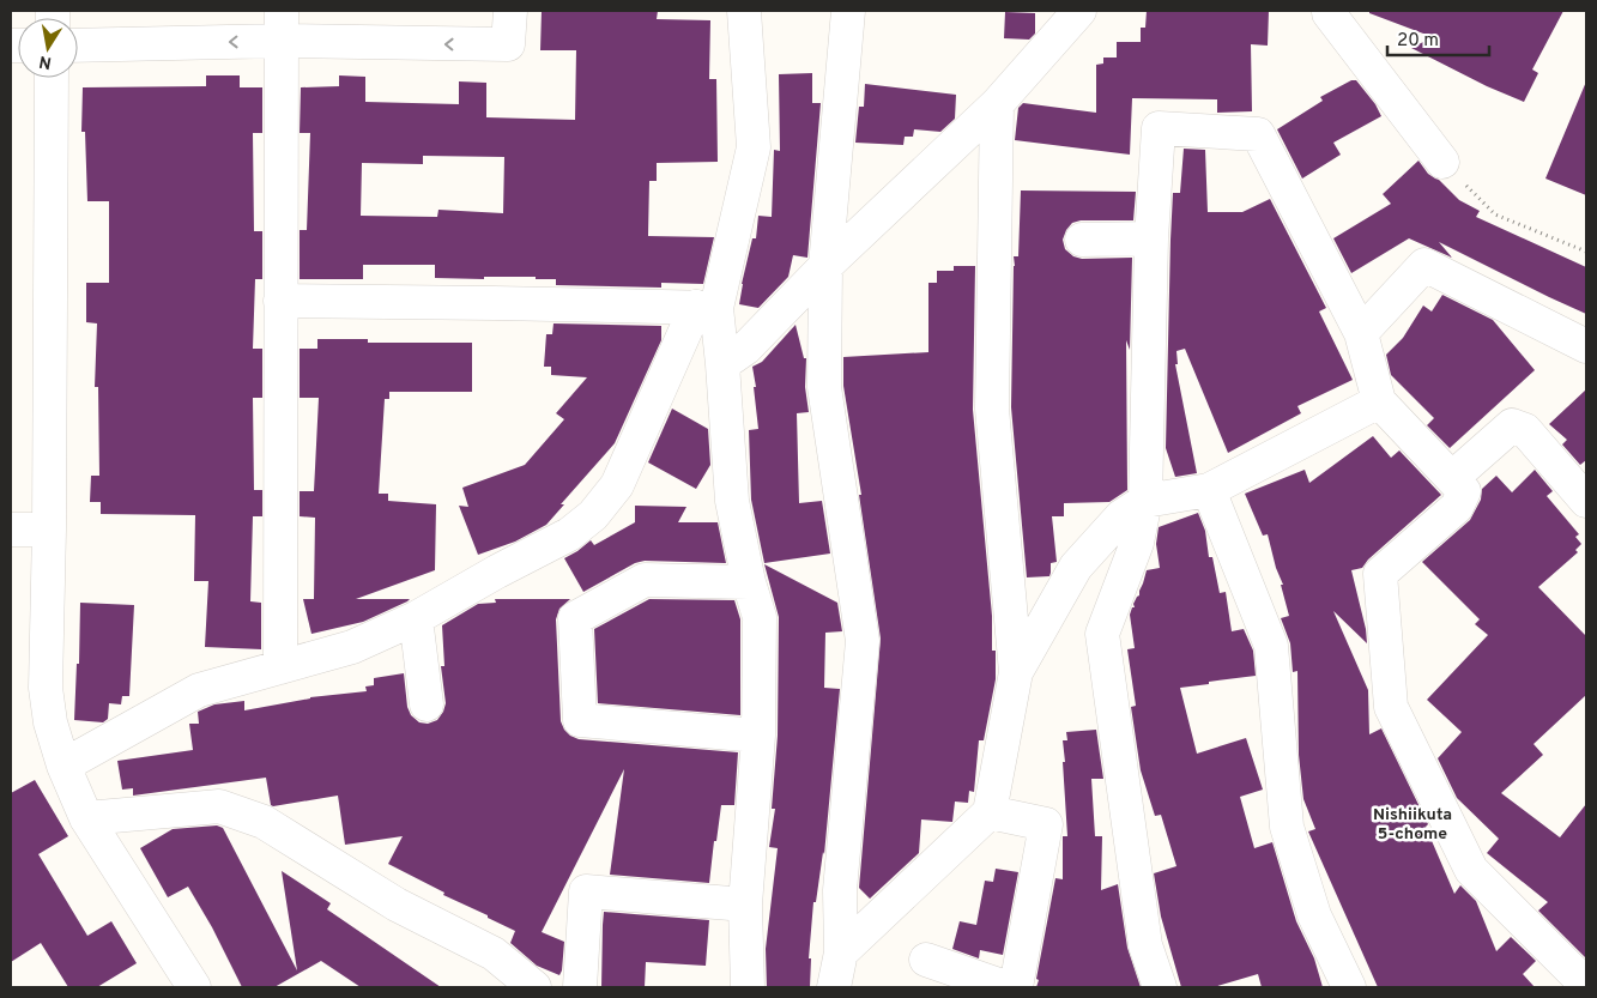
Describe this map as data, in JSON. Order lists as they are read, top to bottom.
{
  "districts": ["Nishiikuta 5-chome"],
  "scale_bar": "20 m",
  "north": "bottom"
}
